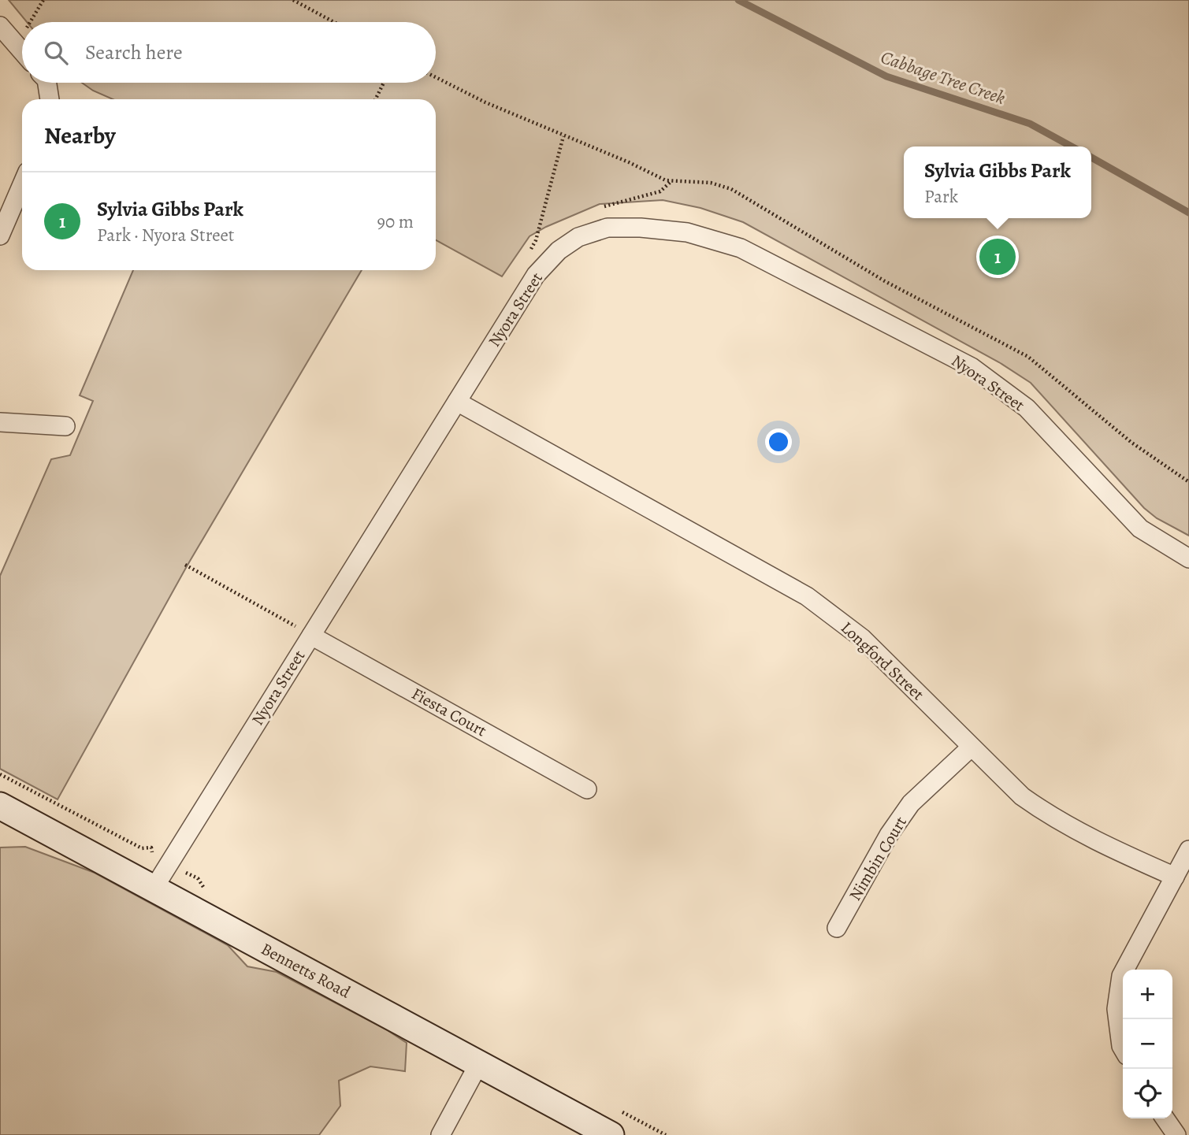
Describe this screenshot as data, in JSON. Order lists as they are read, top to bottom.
{
  "streets": {
    "street": [
      "Nyora Street",
      "Longford Street",
      "Fiesta Court",
      "Nimbin Court",
      "Bennetts Road"
    ]
  },
  "crossings": [
    ["Nyora Street", "Longford Street"],
    ["Nyora Street", "Fiesta Court"],
    ["Nyora Street", "Bennetts Road"],
    ["Longford Street", "Nimbin Court"]
  ],
  "water": ["Cabbage Tree Creek"],
  "page": {
    "search": "Search here",
    "heading": "Nearby",
    "popup": ["Sylvia Gibbs Park", "Park"],
    "list": [
      {
        "mark": "1",
        "name": "Sylvia Gibbs Park",
        "note": "Park · Nyora Street",
        "value": "90 m"
      }
    ],
    "pins": "1",
    "map_buttons": ["+", "−"]
  }
}
